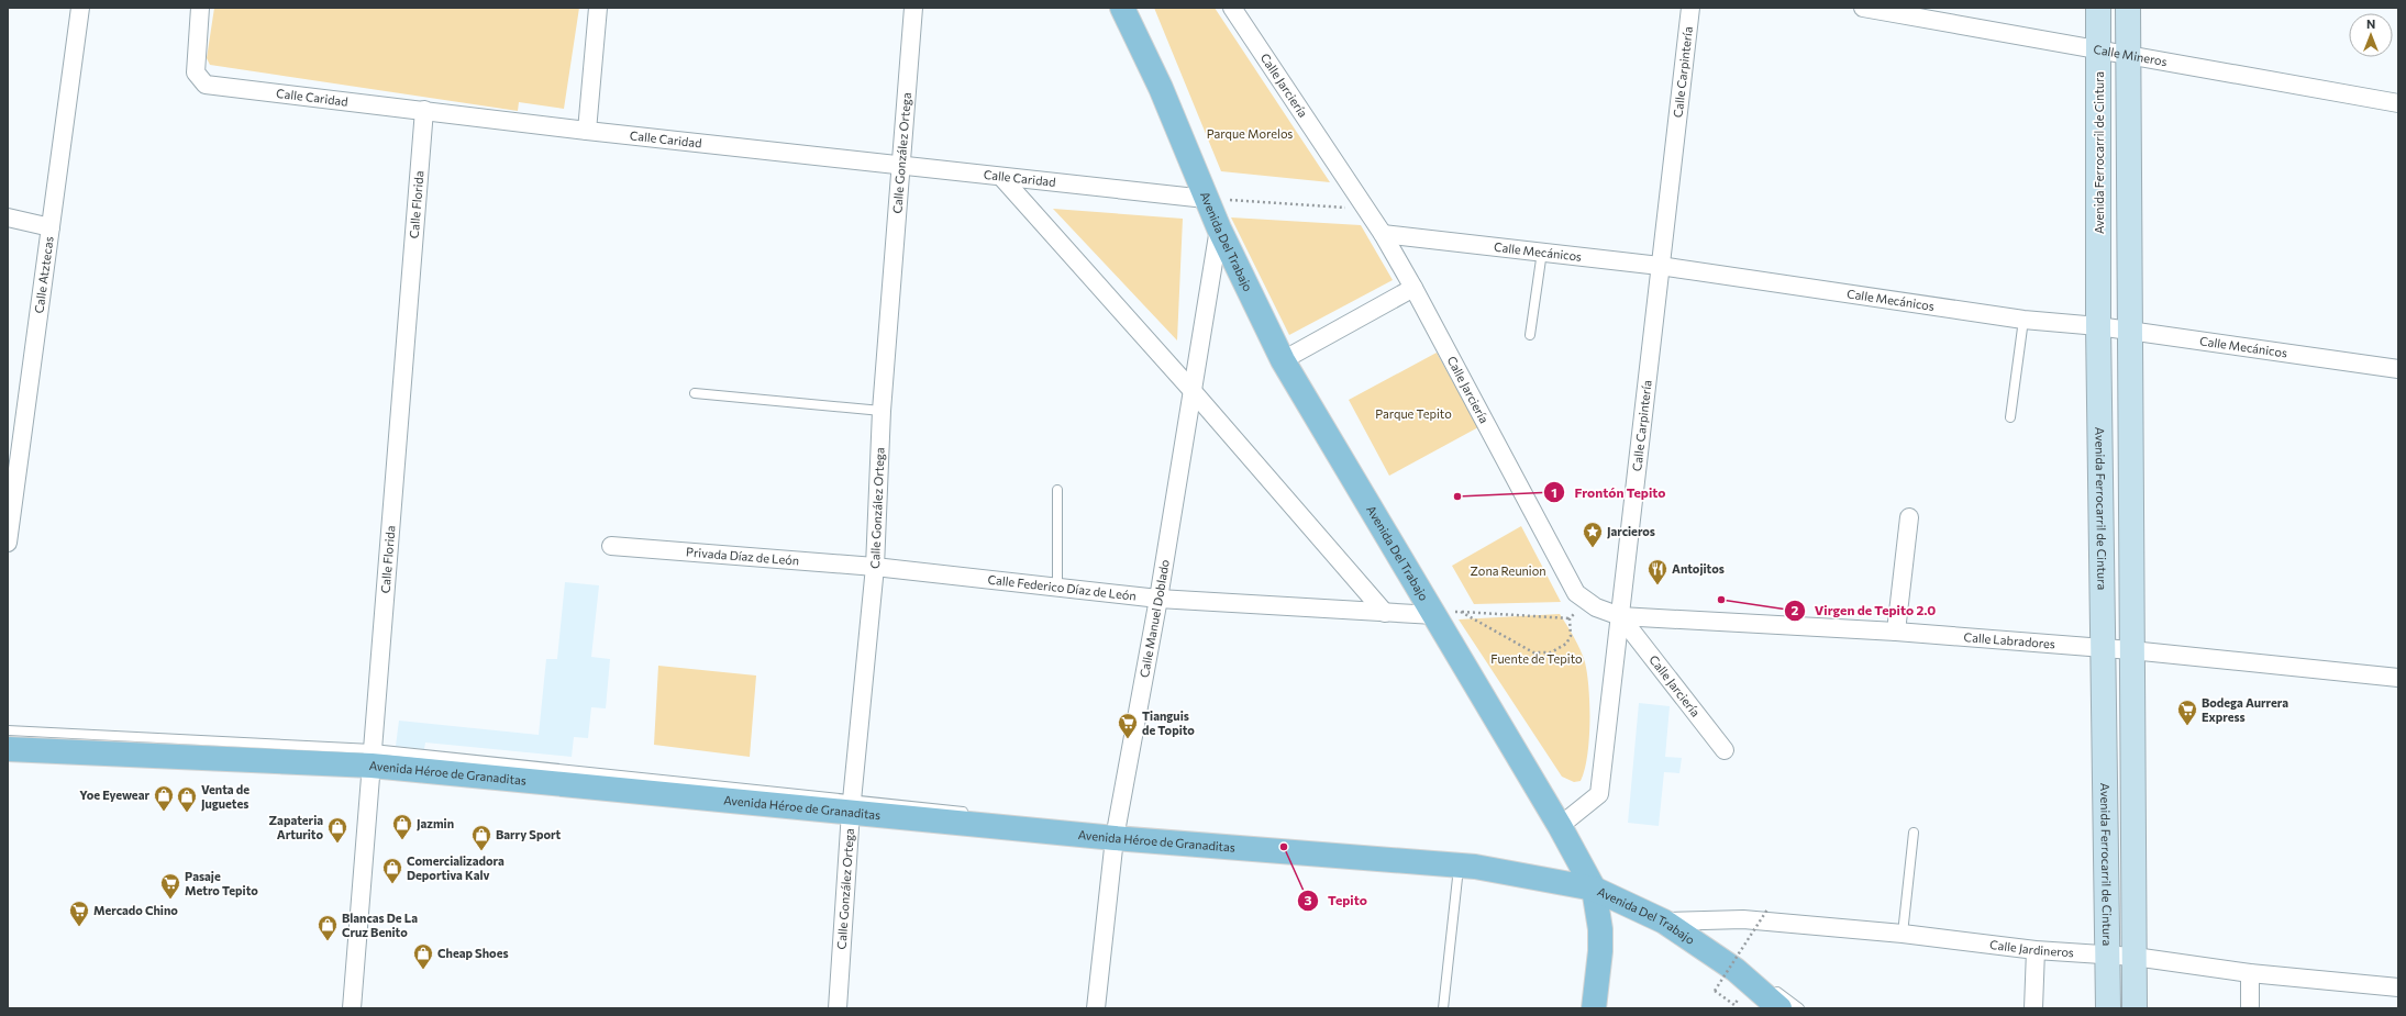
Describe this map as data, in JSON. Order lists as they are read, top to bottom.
{
  "streets": {
    "main road": ["Avenida Del Trabajo", "Avenida Héroe de Granaditas"],
    "street": [
      "Calle Mineros",
      "Calle Carpintería",
      "Calle Jarciería",
      "Calle Caridad",
      "Calle González Ortega",
      "Avenida Ferrocarril de Cintura",
      "Calle Florida",
      "Calle Mecánicos",
      "Calle Atztecas",
      "Privada Díaz de León",
      "Calle Federico Díaz de León",
      "Calle Manuel Doblado",
      "Calle Labradores",
      "Calle Jardineros"
    ]
  },
  "crossings": [
    ["Calle Mineros", "Avenida Ferrocarril de Cintura"],
    ["Calle Carpintería", "Calle Jarciería"],
    ["Calle Carpintería", "Avenida Del Trabajo"],
    ["Calle Carpintería", "Calle Mecánicos"],
    ["Calle Carpintería", "Calle Labradores"],
    ["Calle Jarciería", "Calle Mecánicos"],
    ["Calle Jarciería", "Calle Labradores"],
    ["Calle Caridad", "Calle González Ortega"],
    ["Calle Caridad", "Calle Florida"],
    ["Calle Caridad", "Avenida Del Trabajo"],
    ["Calle González Ortega", "Privada Díaz de León"],
    ["Calle González Ortega", "Calle Federico Díaz de León"],
    ["Calle González Ortega", "Avenida Héroe de Granaditas"],
    ["Avenida Ferrocarril de Cintura", "Calle Mecánicos"],
    ["Avenida Ferrocarril de Cintura", "Calle Labradores"],
    ["Avenida Ferrocarril de Cintura", "Calle Jardineros"],
    ["Calle Florida", "Avenida Héroe de Granaditas"],
    ["Avenida Del Trabajo", "Calle Federico Díaz de León"],
    ["Avenida Del Trabajo", "Calle Manuel Doblado"],
    ["Avenida Del Trabajo", "Avenida Héroe de Granaditas"],
    ["Avenida Del Trabajo", "Calle Jardineros"],
    ["Privada Díaz de León", "Calle Federico Díaz de León"],
    ["Calle Federico Díaz de León", "Calle Manuel Doblado"],
    ["Calle Manuel Doblado", "Avenida Héroe de Granaditas"]
  ],
  "parks": [
    "Parque Morelos",
    "Parque Tepito",
    "Zona Reunion",
    "Fuente de Tepito"
  ],
  "places": {
    "other": ["Frontón Tepito", "Virgen de Tepito 2.0", "Tepito"],
    "place": ["Jarcieros"],
    "restaurant": ["Antojitos"],
    "supermarket": [
      "Bodega Aurrera Express",
      "Tianguis de Topito",
      "Pasaje Metro Tepito",
      "Mercado Chino"
    ],
    "shop": [
      "Yoe Eyewear",
      "Venta de Juguetes",
      "Jazmin",
      "Zapateria Arturito",
      "Barry Sport",
      "Comercializadora Deportiva Kalv",
      "Blancas De La Cruz Benito",
      "Cheap Shoes"
    ]
  },
  "north": "top"
}
